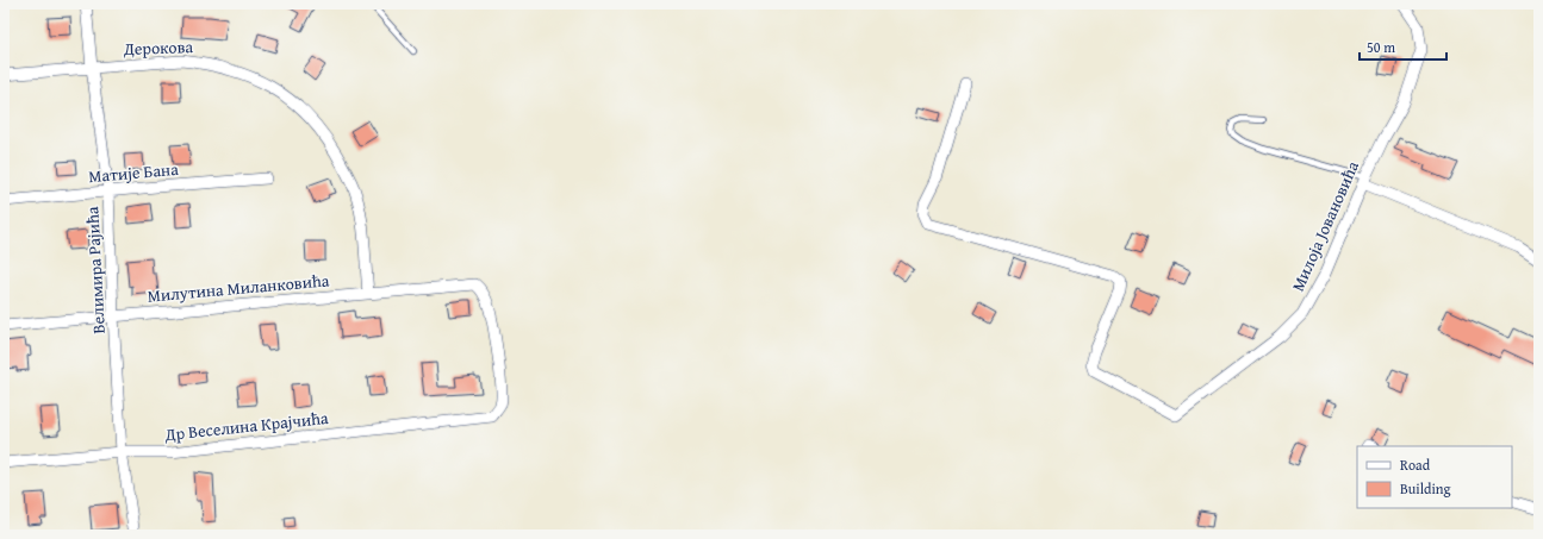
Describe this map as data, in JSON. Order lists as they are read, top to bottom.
{
  "streets": {
    "street": [
      "Дерокова",
      "Матије Бана",
      "Милоја Јовановића",
      "Велимира Рајића",
      "Милутина Миланковића",
      "Др Веселина Крајчића"
    ]
  },
  "crossings": [
    ["Дерокова", "Велимира Рајића"],
    ["Дерокова", "Милутина Миланковића"],
    ["Матије Бана", "Велимира Рајића"],
    ["Велимира Рајића", "Милутина Миланковића"],
    ["Велимира Рајића", "Др Веселина Крајчића"],
    ["Милутина Миланковића", "Др Веселина Крајчића"]
  ],
  "legend": ["Road", "Building"],
  "scale_bar": "50 m"
}
